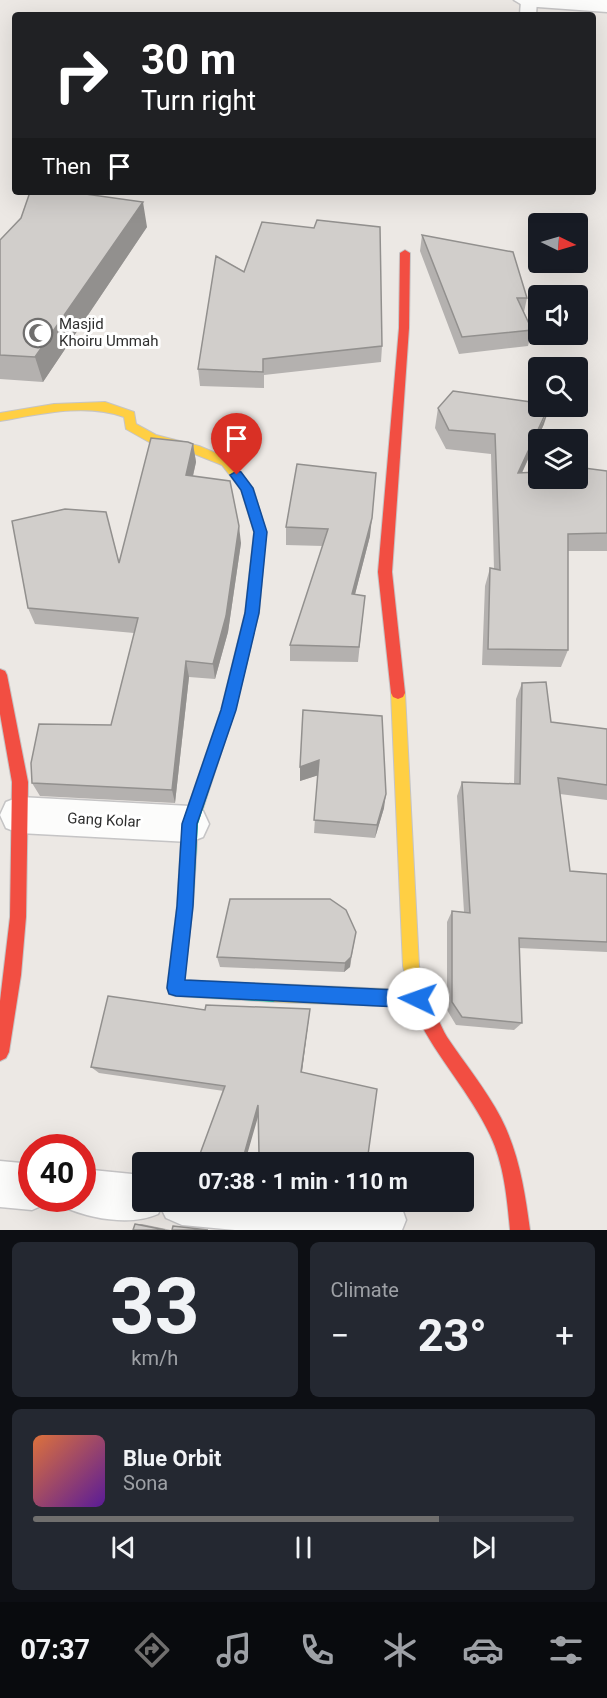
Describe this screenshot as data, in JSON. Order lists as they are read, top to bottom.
{
  "streets": {
    "street": ["Gang Kolar"]
  },
  "places": {
    "mosque": ["Masjid Khoiru Ummah"]
  },
  "north": "right",
  "page": {
    "turn": ["30 m", "Turn right"],
    "then": "Then",
    "limit": "40",
    "trip": "07:38 · 1 min · 110 m",
    "tile": [
      ["33", "km/h"],
      "Climate"
    ],
    "heat": ["−", "23°", "+"],
    "song": ["Blue Orbit", "Sona"],
    "tabs": "07:37"
  }
}
